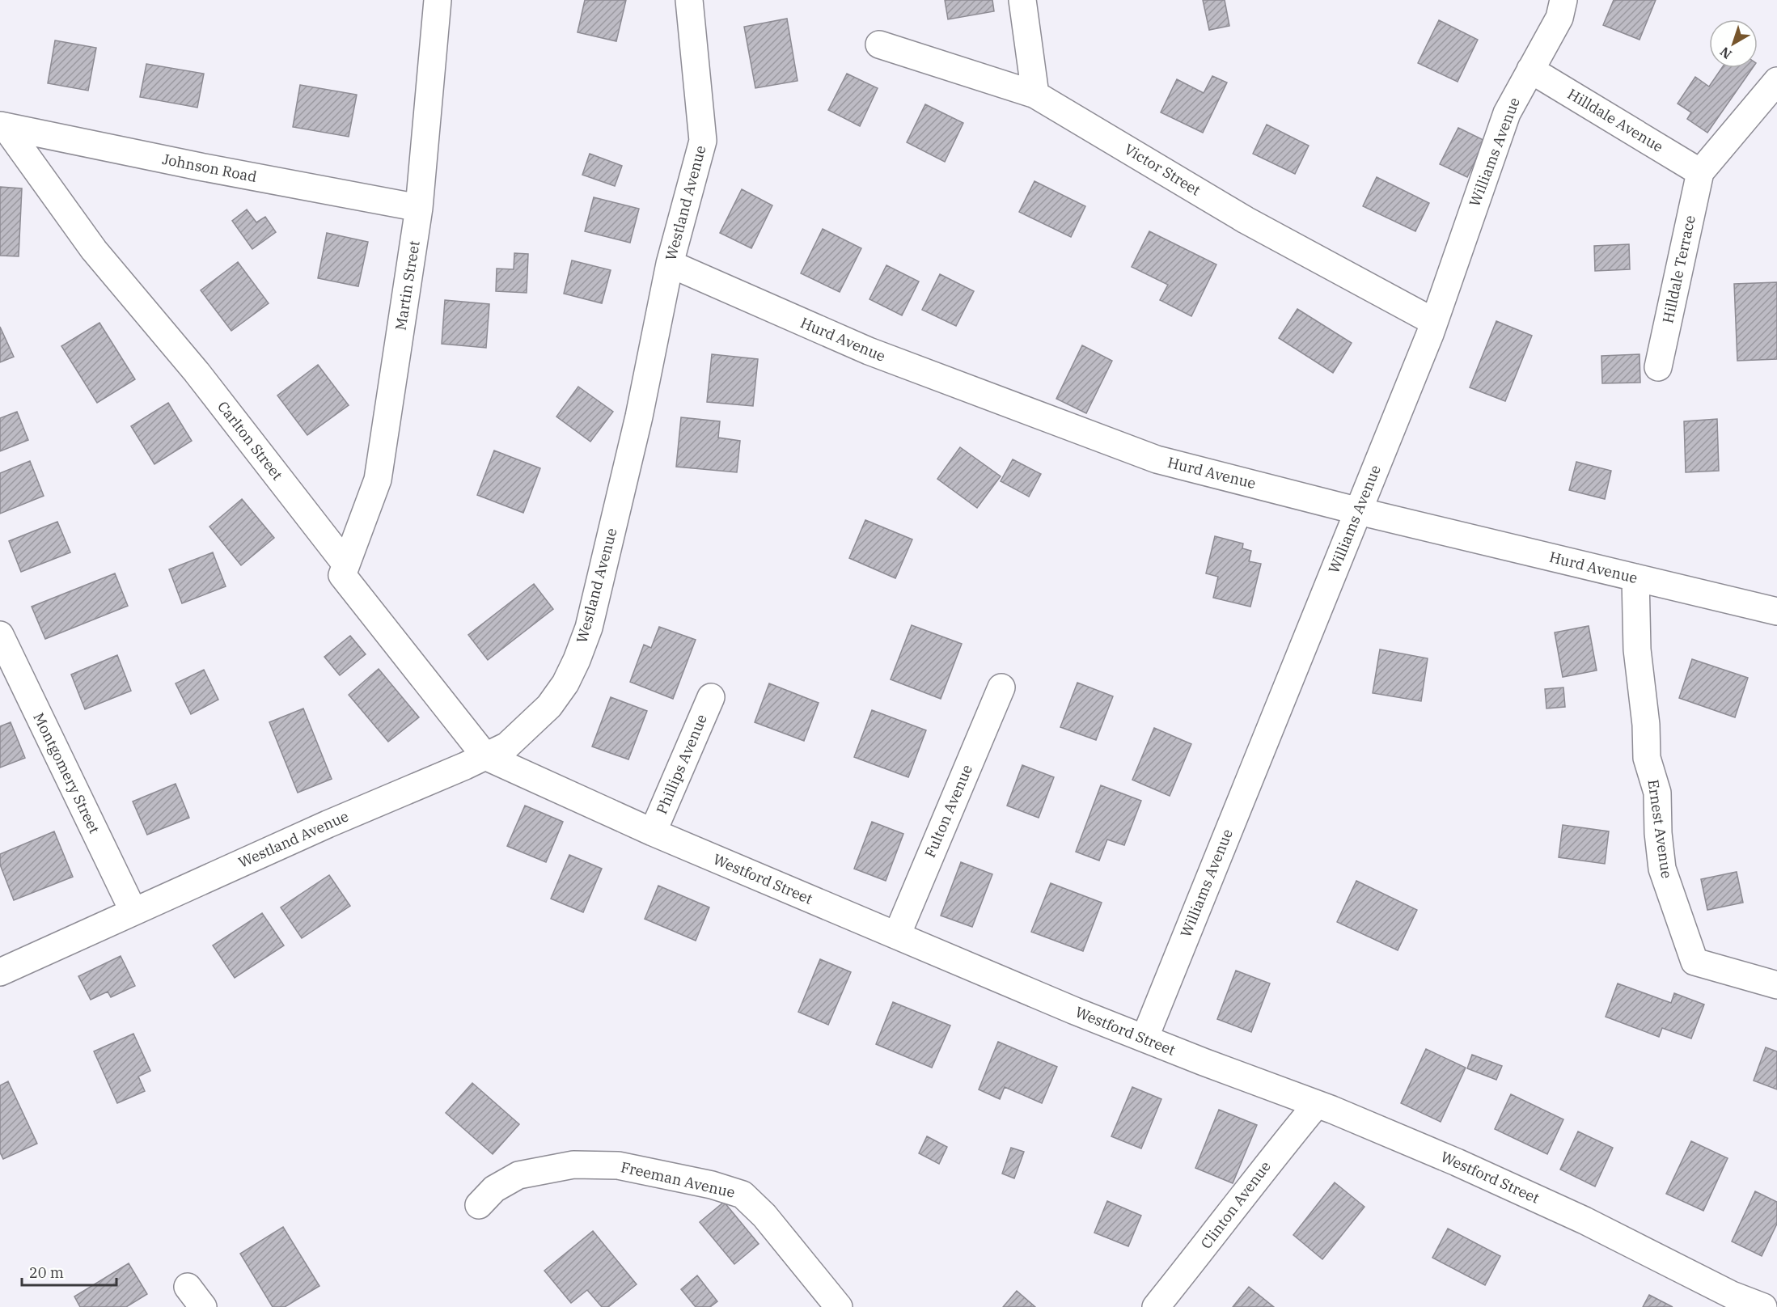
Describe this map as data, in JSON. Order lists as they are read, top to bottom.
{
  "streets": {
    "street": [
      "Hilldale Avenue",
      "Williams Avenue",
      "Johnson Road",
      "Victor Street",
      "Westland Avenue",
      "Hilldale Terrace",
      "Martin Street",
      "Hurd Avenue",
      "Carlton Street",
      "Phillips Avenue",
      "Montgomery Street",
      "Fulton Avenue",
      "Ernest Avenue",
      "Westford Street",
      "Freeman Avenue",
      "Clinton Avenue"
    ]
  },
  "crossings": [
    ["Hilldale Avenue", "Williams Avenue"],
    ["Hilldale Avenue", "Hilldale Terrace"],
    ["Williams Avenue", "Victor Street"],
    ["Williams Avenue", "Hurd Avenue"],
    ["Williams Avenue", "Westford Street"],
    ["Johnson Road", "Martin Street"],
    ["Johnson Road", "Carlton Street"],
    ["Westland Avenue", "Hurd Avenue"],
    ["Westland Avenue", "Carlton Street"],
    ["Westland Avenue", "Montgomery Street"],
    ["Westland Avenue", "Westford Street"],
    ["Martin Street", "Carlton Street"],
    ["Hurd Avenue", "Ernest Avenue"],
    ["Carlton Street", "Westford Street"],
    ["Phillips Avenue", "Westford Street"],
    ["Fulton Avenue", "Westford Street"],
    ["Westford Street", "Clinton Avenue"]
  ],
  "scale_bar": "20 m",
  "north": "bottom left"
}
